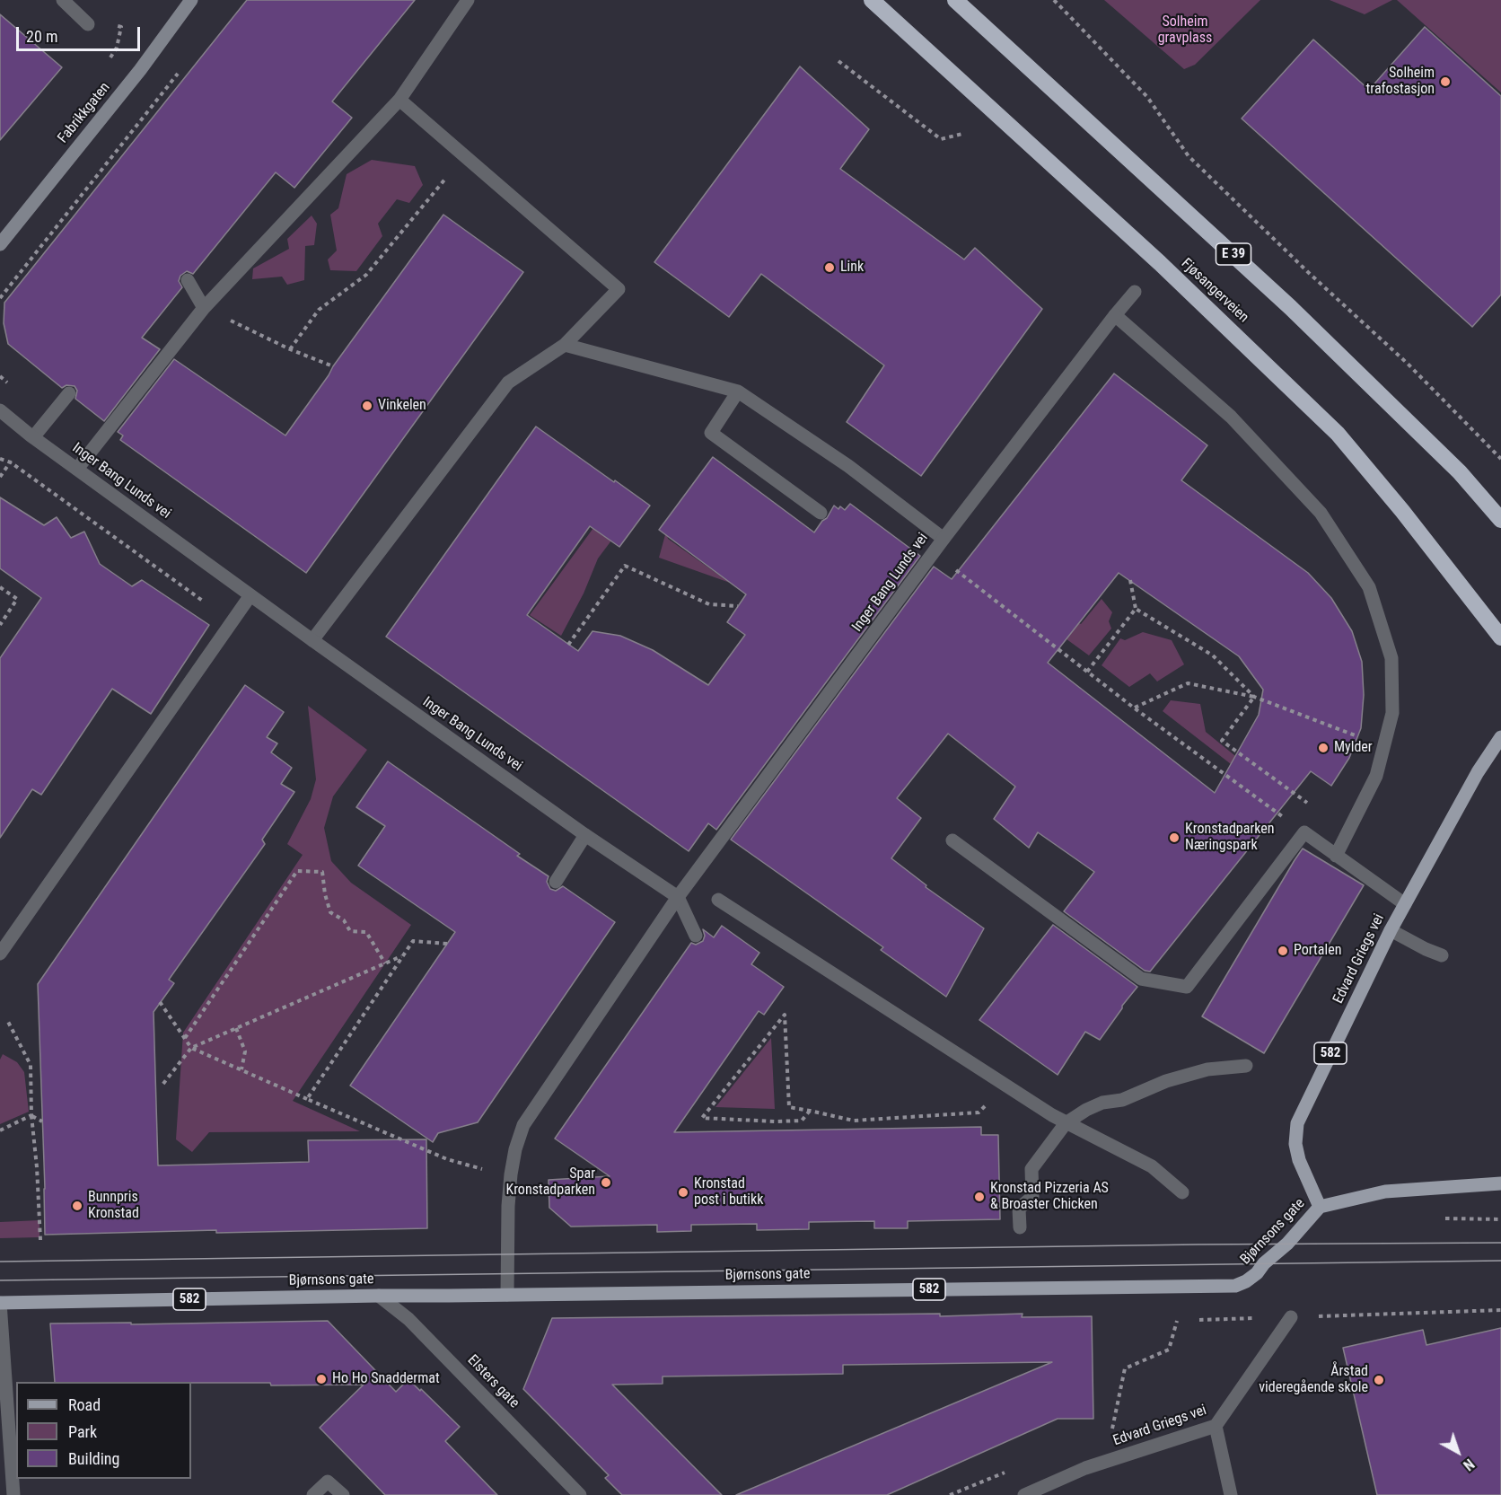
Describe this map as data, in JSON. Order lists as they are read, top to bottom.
{
  "streets": {
    "highway": ["E 39", "Fjøsangerveien"],
    "main road": [
      "Fabrikkgaten",
      "Edvard Griegs vei",
      "582",
      "Bjørnsons gate"
    ],
    "street": ["Inger Bang Lunds vei", "Elsters gate"]
  },
  "crossings": [
    ["Inger Bang Lunds vei", "Bjørnsons gate"],
    ["Edvard Griegs vei", "Bjørnsons gate"],
    ["Bjørnsons gate", "Elsters gate"]
  ],
  "parks": ["Solheim gravplass"],
  "places": [
    "Solheim trafostasjon",
    "Link",
    "Vinkelen",
    "Mylder",
    "Kronstadparken Næringspark",
    "Portalen",
    "Spar Kronstadparken",
    "Kronstad post i butikk",
    "Kronstad Pizzeria AS & Broaster Chicken",
    "Bunnpris Kronstad",
    "Ho Ho Snaddermat",
    "Årstad videregående skole"
  ],
  "legend": ["Road", "Park", "Building"],
  "scale_bar": "20 m",
  "north": "bottom right"
}
